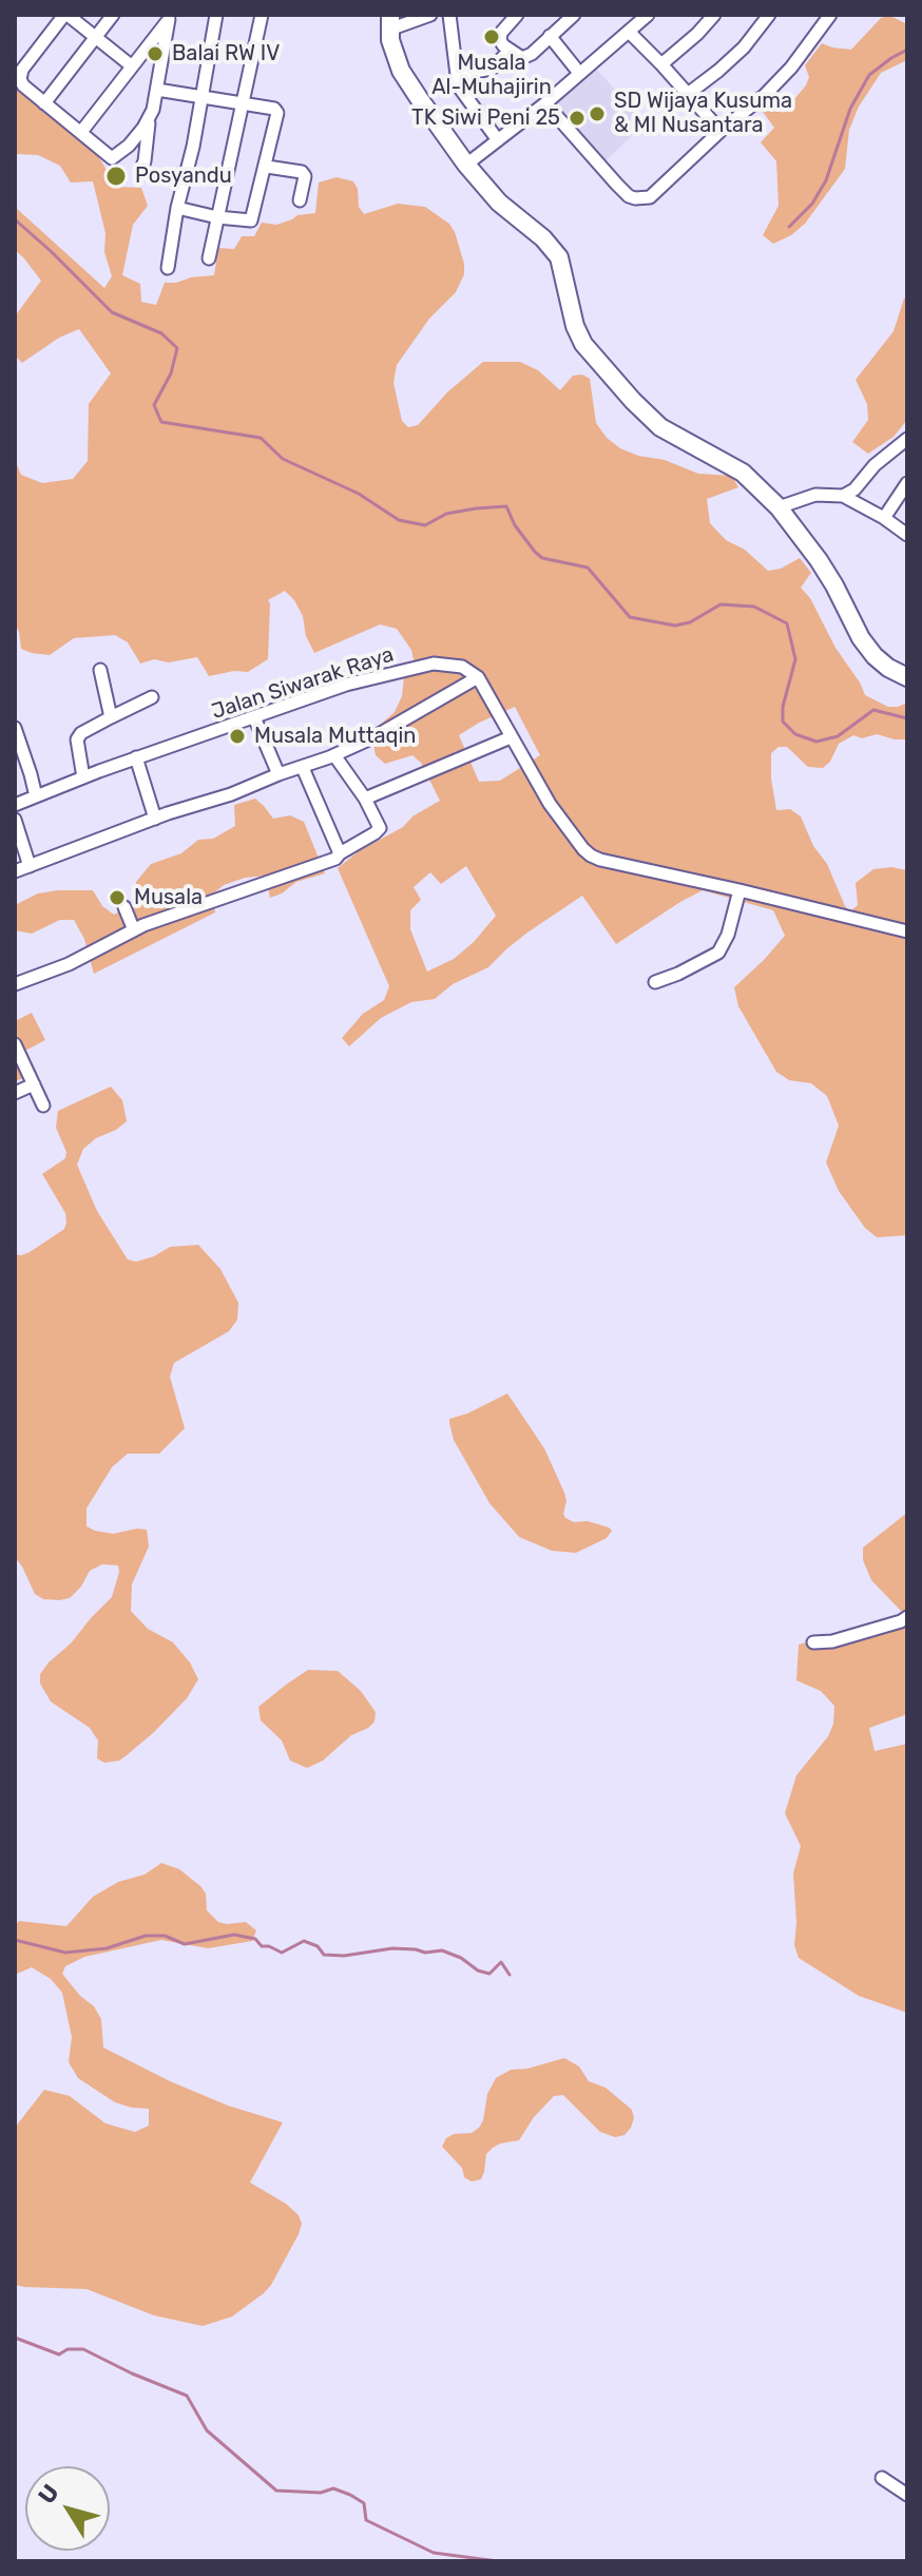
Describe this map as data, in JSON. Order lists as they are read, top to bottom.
{
  "streets": {
    "street": ["Jalan Siwarak Raya"]
  },
  "places": [
    "Musala Al-Muhajirin",
    "Balai RW IV",
    "SD Wijaya Kusuma & MI Nusantara",
    "TK Siwi Peni 25",
    "Posyandu",
    "Musala Muttaqin",
    "Musala"
  ],
  "north": "top left"
}
